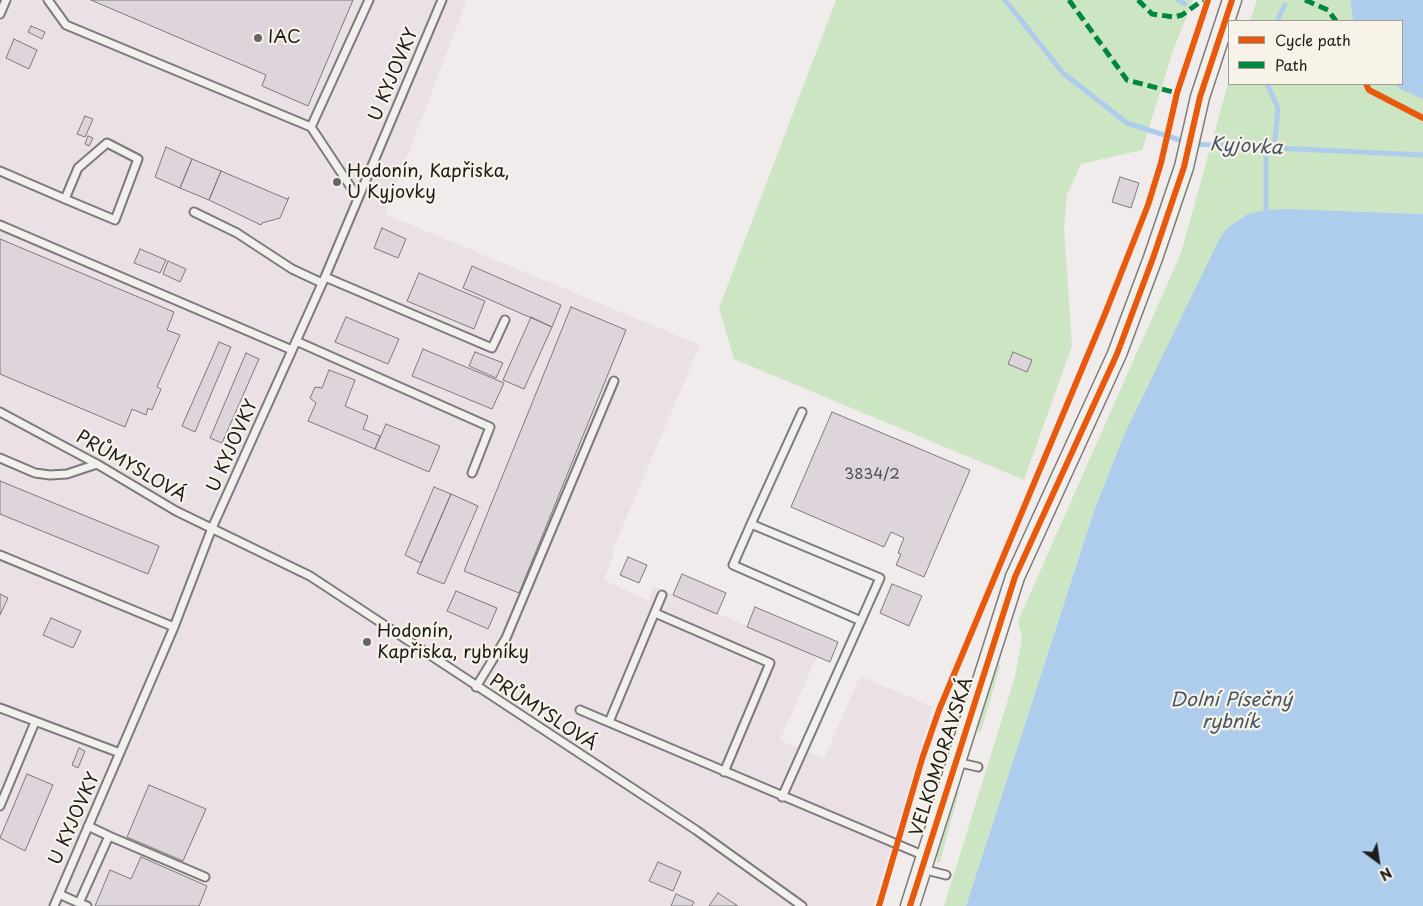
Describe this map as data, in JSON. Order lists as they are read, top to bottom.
{
  "streets": {
    "street": ["VELKOMORAVSKÁ"],
    "lane": ["U KYJOVKY", "PRŮMYSLOVÁ"]
  },
  "crossings": [
    ["U KYJOVKY", "PRŮMYSLOVÁ"]
  ],
  "water": ["Kyjovka", "Dolní Písečný rybník"],
  "places": ["IAC", "Hodonín, Kapřiska, U Kyjovky", "Hodonín, Kapřiska, rybníky"],
  "house_numbers": ["3834/2"],
  "legend": ["Cycle path", "Path"],
  "north": "bottom right"
}
